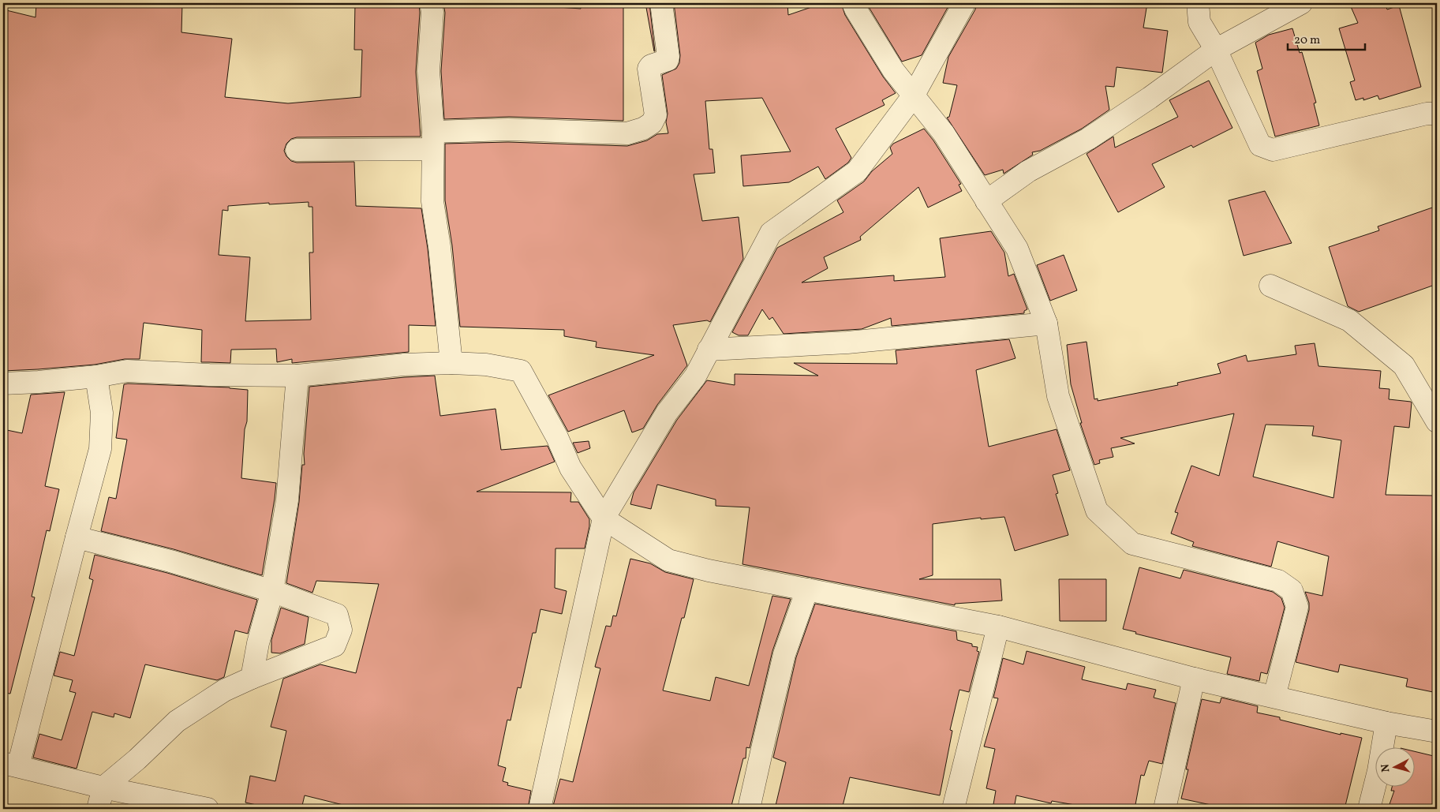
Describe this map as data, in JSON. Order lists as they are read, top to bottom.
{
  "scale_bar": "20 m",
  "north": "left"
}
